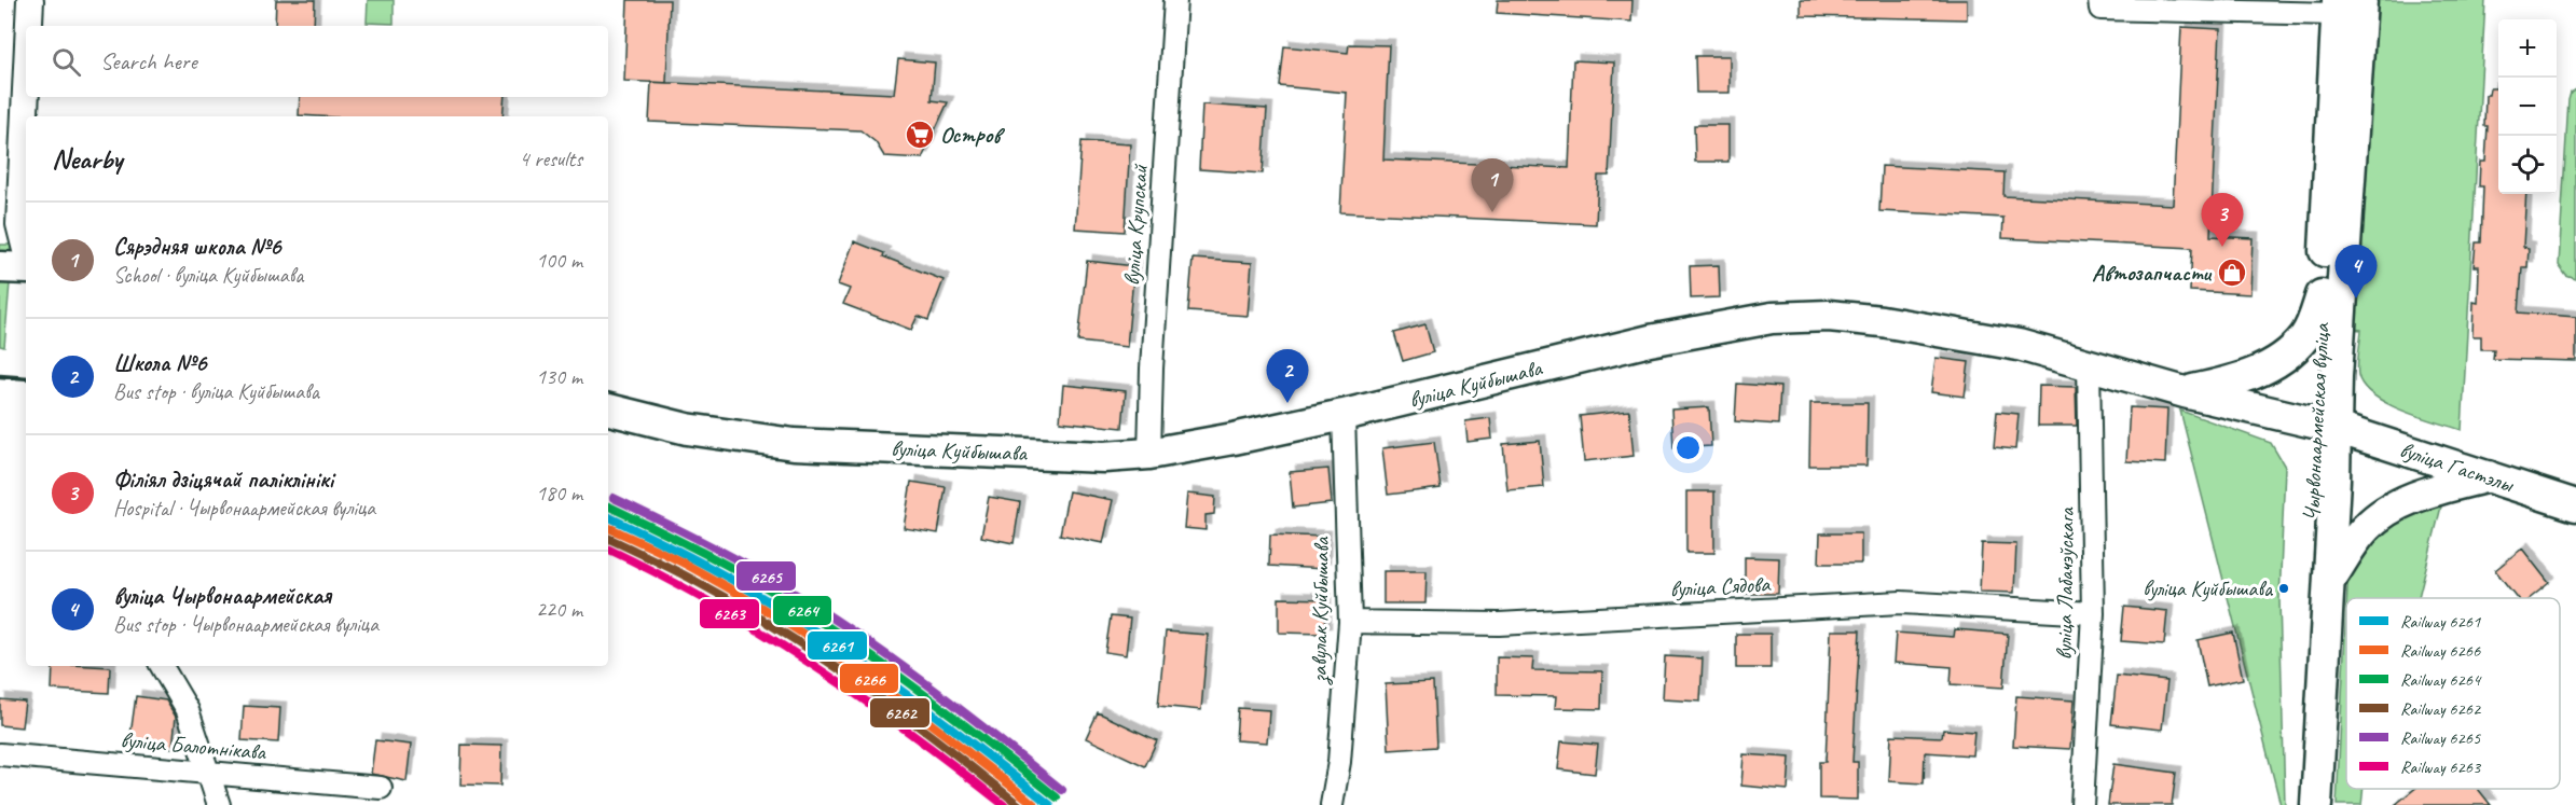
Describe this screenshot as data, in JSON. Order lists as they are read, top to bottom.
{
  "streets": {
    "main road": ["вуліца Куйбышава", "Чырвонаармейская вуліца", "вуліца Гастэлы"],
    "street": [
      "вуліца Крупскай",
      "вуліца Лабачэўскага",
      "вуліца Сядова",
      "завулак Куйбышава",
      "вуліца Балотнікава"
    ]
  },
  "crossings": [
    ["вуліца Крупскай", "вуліца Куйбышава"],
    ["вуліца Куйбышава", "Чырвонаармейская вуліца"],
    ["вуліца Куйбышава", "вуліца Гастэлы"],
    ["вуліца Куйбышава", "вуліца Лабачэўскага"],
    ["вуліца Куйбышава", "завулак Куйбышава"],
    ["Чырвонаармейская вуліца", "вуліца Гастэлы"],
    ["вуліца Лабачэўскага", "вуліца Сядова"],
    ["вуліца Сядова", "завулак Куйбышава"]
  ],
  "places": {
    "supermarket": ["Остров"],
    "shop": ["Автозапчасти"],
    "other": ["вуліца Куйбышава"]
  },
  "lines": [
    "rail line 6265",
    "rail line 6264",
    "rail line 6261",
    "rail line 6266",
    "rail line 6262",
    "rail line 6263"
  ],
  "legend": [
    "Railway 6261",
    "Railway 6266",
    "Railway 6264",
    "Railway 6262",
    "Railway 6265",
    "Railway 6263"
  ],
  "page": {
    "map_buttons": ["+", "−"],
    "search": "Search here",
    "heading": ["Nearby", "4 results"],
    "pins": [
      "1",
      "3",
      "4",
      "2"
    ],
    "list": [
      {
        "mark": "1",
        "name": "Сярэдняя школа №6",
        "note": "School · вуліца Куйбышава",
        "value": "100 m"
      },
      {
        "mark": "2",
        "name": "Школа №6",
        "note": "Bus stop · вуліца Куйбышава",
        "value": "130 m"
      },
      {
        "mark": "3",
        "name": "Філіял дзіцячай паліклінікі",
        "note": "Hospital · Чырвонаармейская вуліца",
        "value": "180 m"
      },
      {
        "mark": "4",
        "name": "вуліца Чырвонаармейская",
        "note": "Bus stop · Чырвонаармейская вуліца",
        "value": "220 m"
      }
    ]
  }
}
